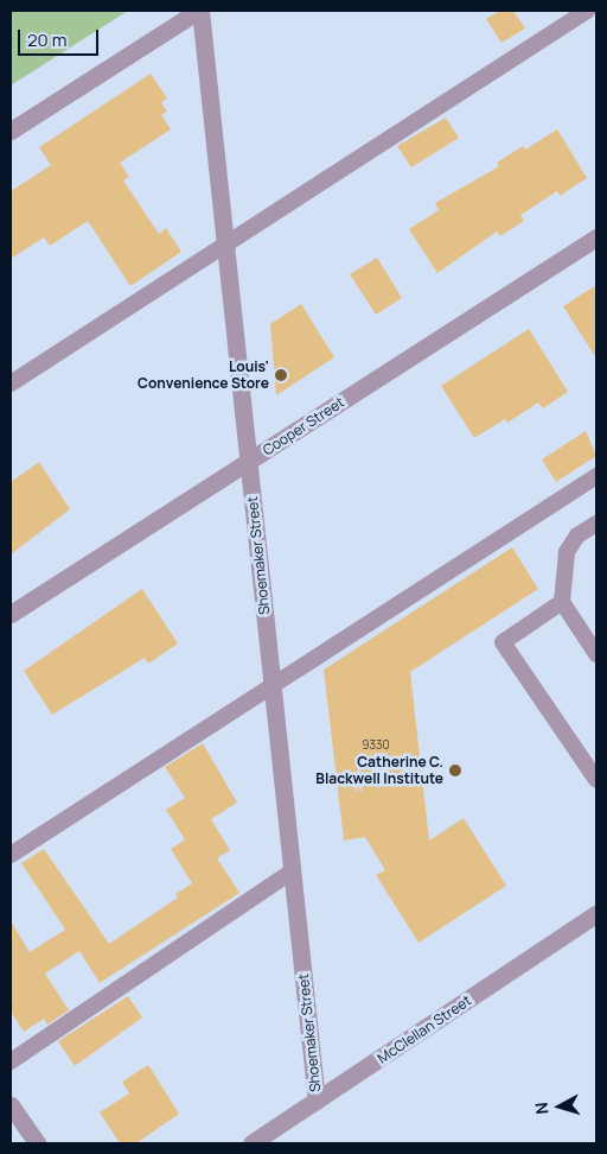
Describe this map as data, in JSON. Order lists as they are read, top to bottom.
{
  "streets": {
    "street": ["Cooper Street", "Shoemaker Street", "McClellan Street"]
  },
  "crossings": [
    ["Cooper Street", "Shoemaker Street"],
    ["Shoemaker Street", "McClellan Street"]
  ],
  "places": ["Louis' Convenience Store", "Catherine C. Blackwell Institute"],
  "house_numbers": ["9330"],
  "scale_bar": "20 m",
  "north": "left"
}
